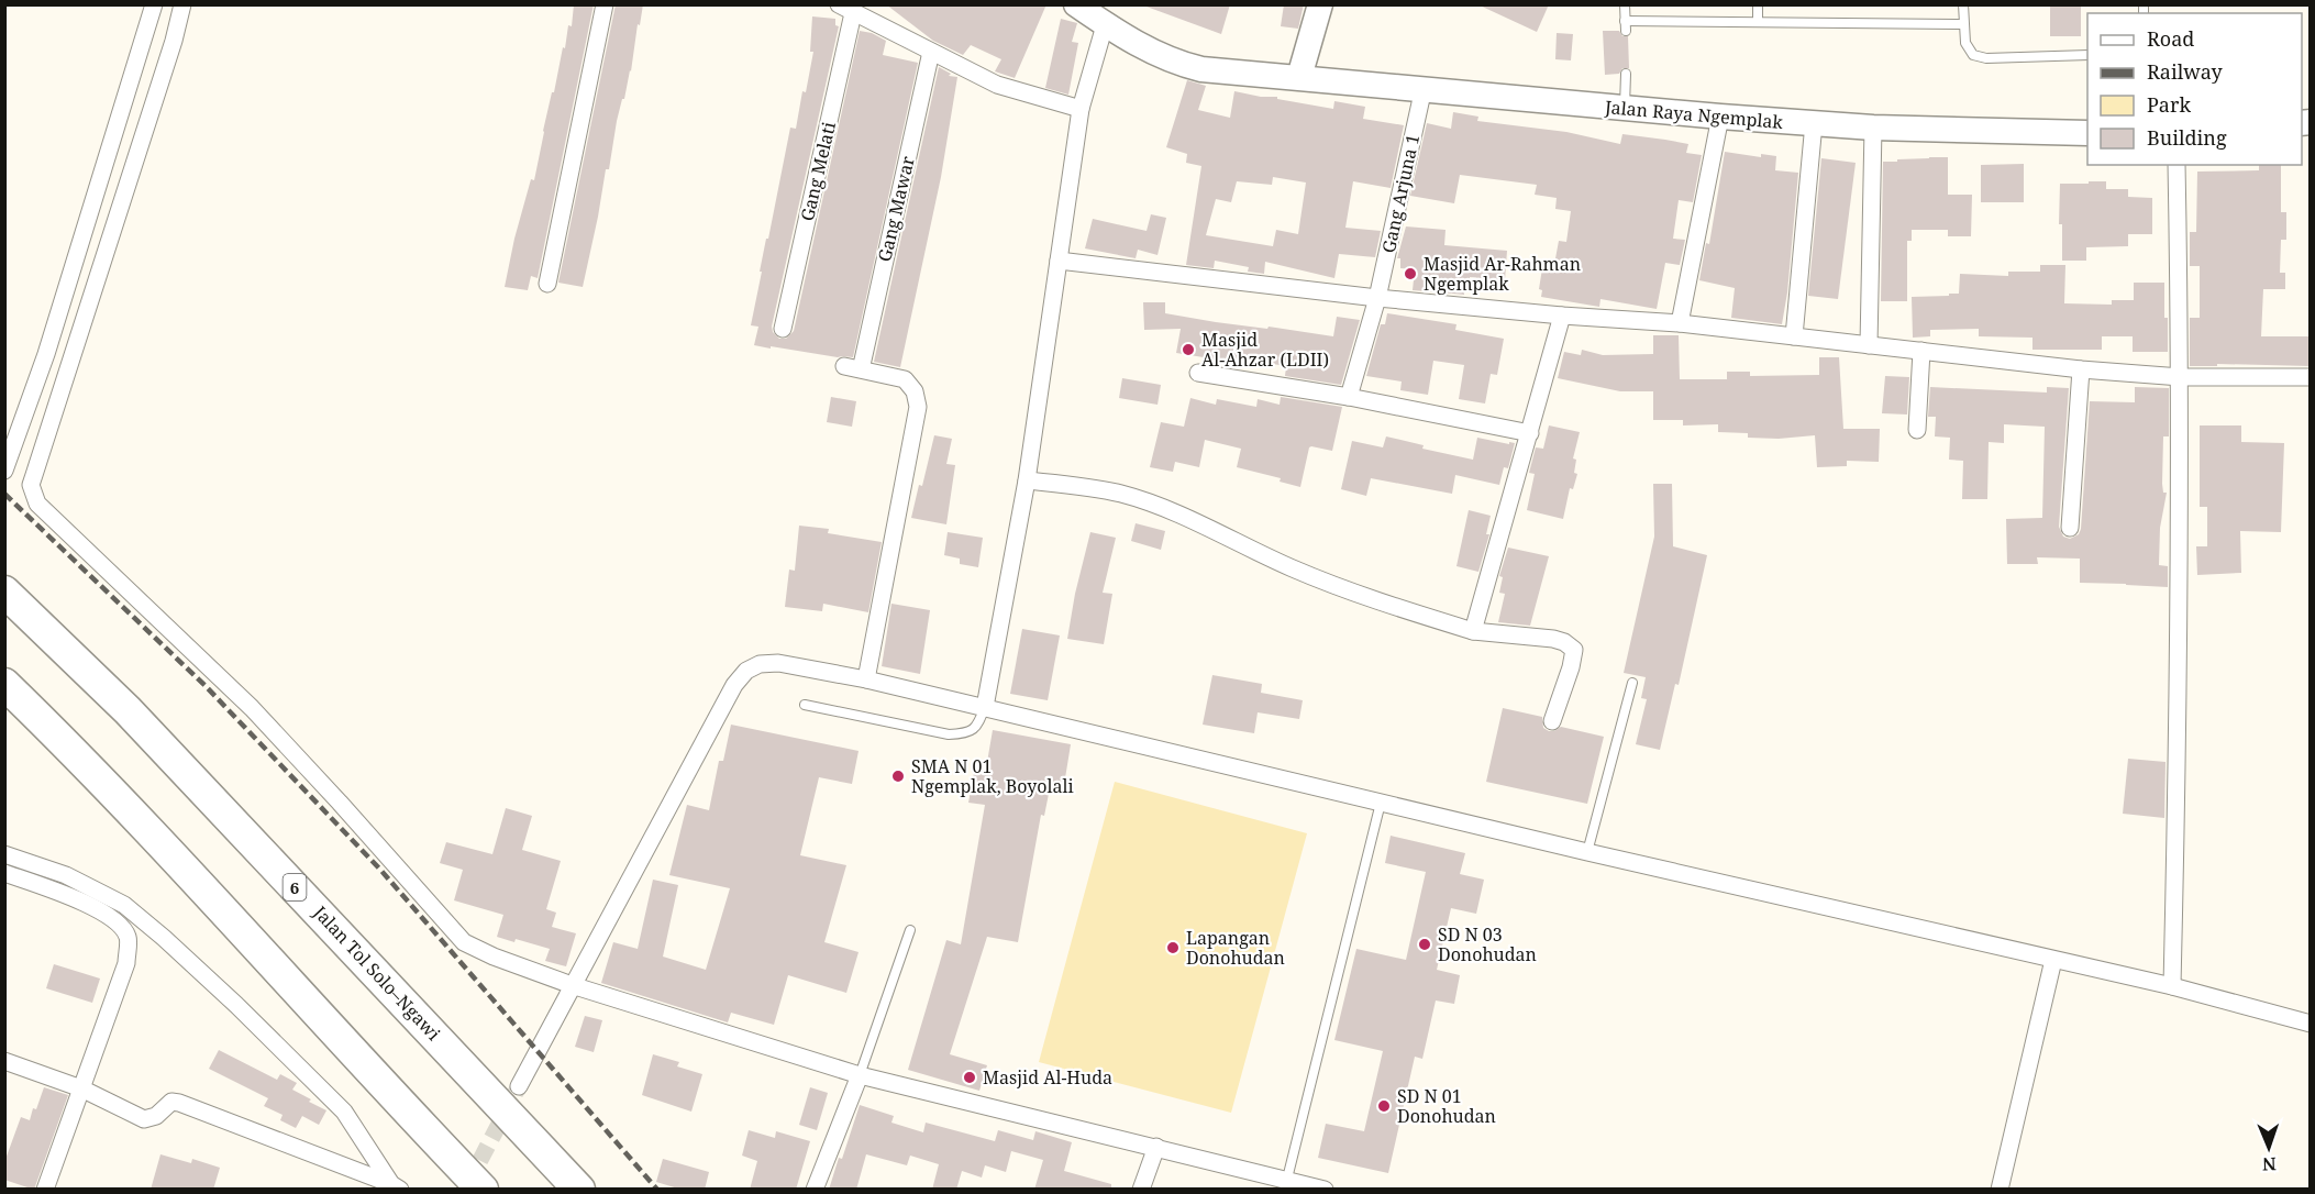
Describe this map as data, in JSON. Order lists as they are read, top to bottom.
{
  "streets": {
    "highway": ["6", "Jalan Tol Solo–Ngawi"],
    "main road": ["Jalan Raya Ngemplak"],
    "street": ["Gang Melati", "Gang Arjuna 1", "Gang Mawar"]
  },
  "crossings": [
    ["Jalan Raya Ngemplak", "Gang Arjuna 1"]
  ],
  "places": [
    "Masjid Ar-Rahman Ngemplak",
    "Masjid Al-Ahzar (LDII)",
    "SMA N 01 Ngemplak, Boyolali",
    "SD N 03 Donohudan",
    "Lapangan Donohudan",
    "Masjid Al-Huda",
    "SD N 01 Donohudan"
  ],
  "legend": [
    "Road",
    "Railway",
    "Park",
    "Building"
  ],
  "north": "bottom"
}
